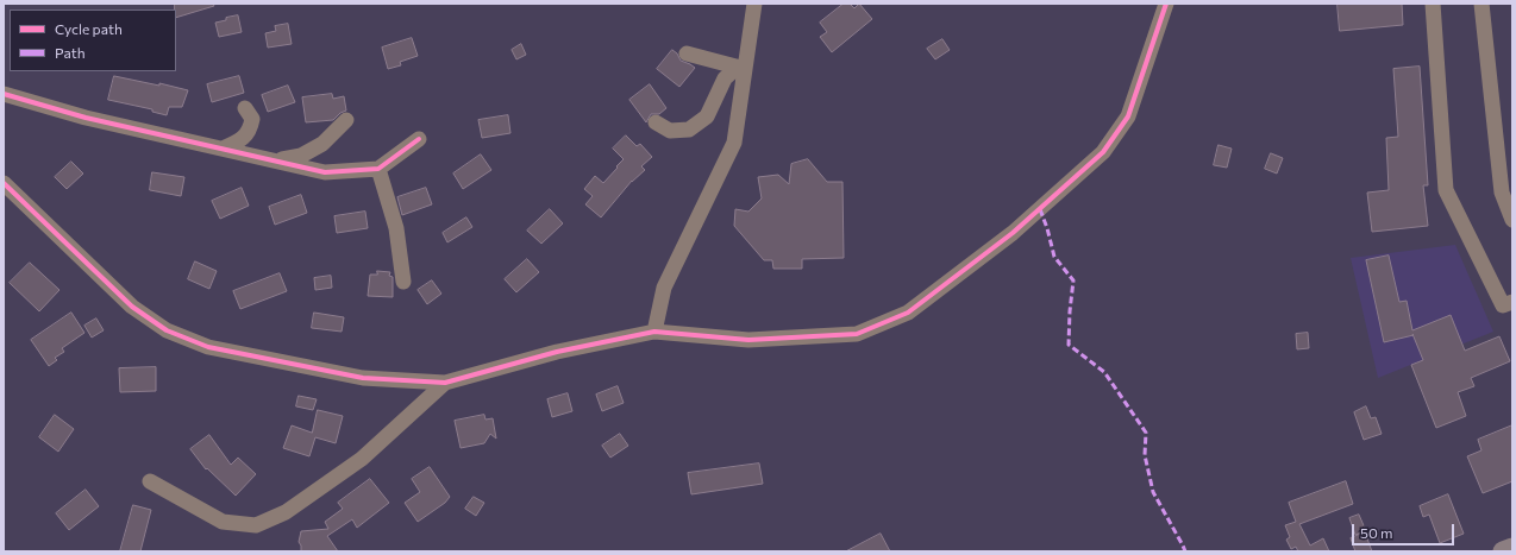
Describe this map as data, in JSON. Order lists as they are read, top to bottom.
{
  "legend": ["Cycle path", "Path"],
  "scale_bar": "50 m"
}
